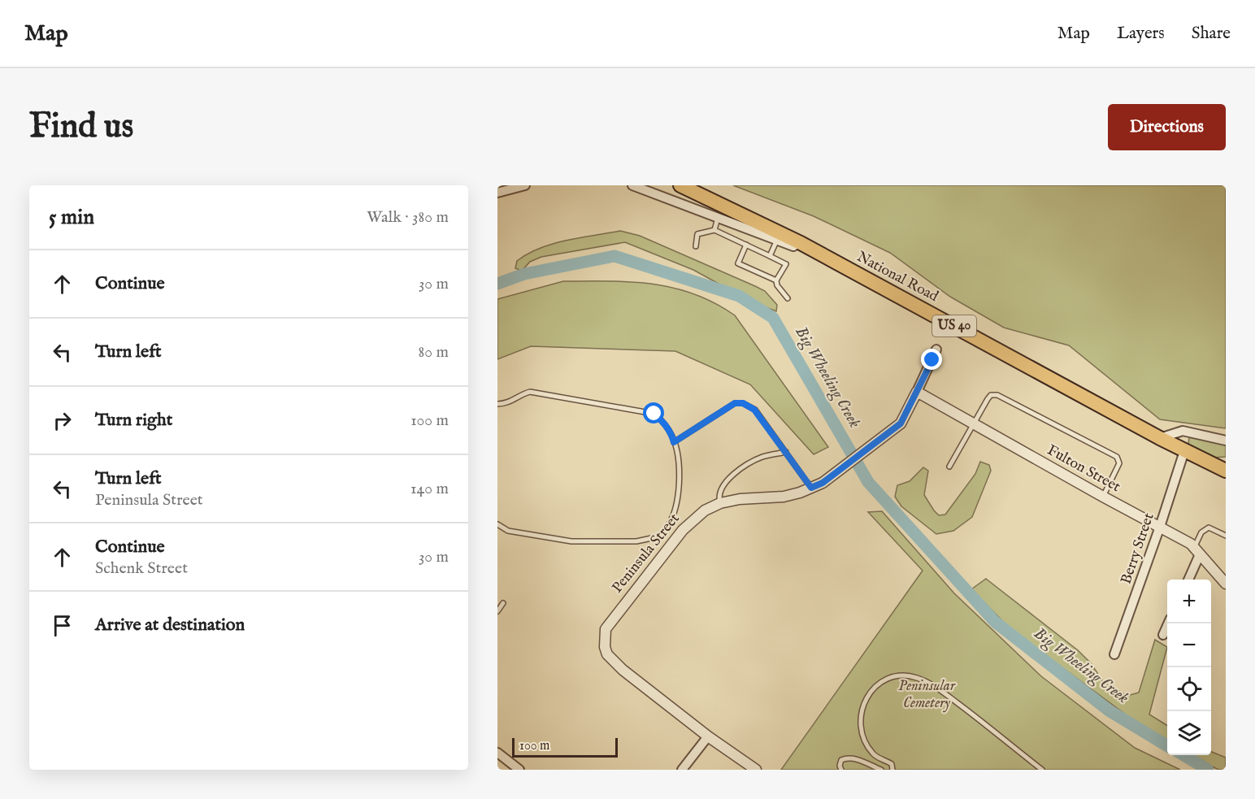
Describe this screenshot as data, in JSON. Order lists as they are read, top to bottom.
{
  "streets": {
    "main road": ["National Road", "US 40"],
    "street": ["Fulton Street", "Berry Street", "Peninsula Street"]
  },
  "crossings": [
    ["National Road", "Berry Street"],
    ["Fulton Street", "Berry Street"],
    ["Fulton Street", "Peninsula Street"]
  ],
  "water": ["Big Wheeling Creek"],
  "parks": ["Peninsular Cemetery"],
  "scale_bar": "100 m",
  "page": {
    "header": "Map",
    "nav": ["Map", "Layers", "Share"],
    "buttons": "Directions",
    "title": "Find us",
    "heading": ["5 min", "Walk · 380 m"],
    "list": [
      ["Continue", "30 m"],
      ["Turn left", "80 m"],
      ["Turn right", "100 m"],
      ["Turn left", "Peninsula Street", "140 m"],
      ["Continue", "Schenk Street", "30 m"],
      "Arrive at destination"
    ],
    "map_buttons": ["+", "−"],
    "scale": "100 m"
  }
}
